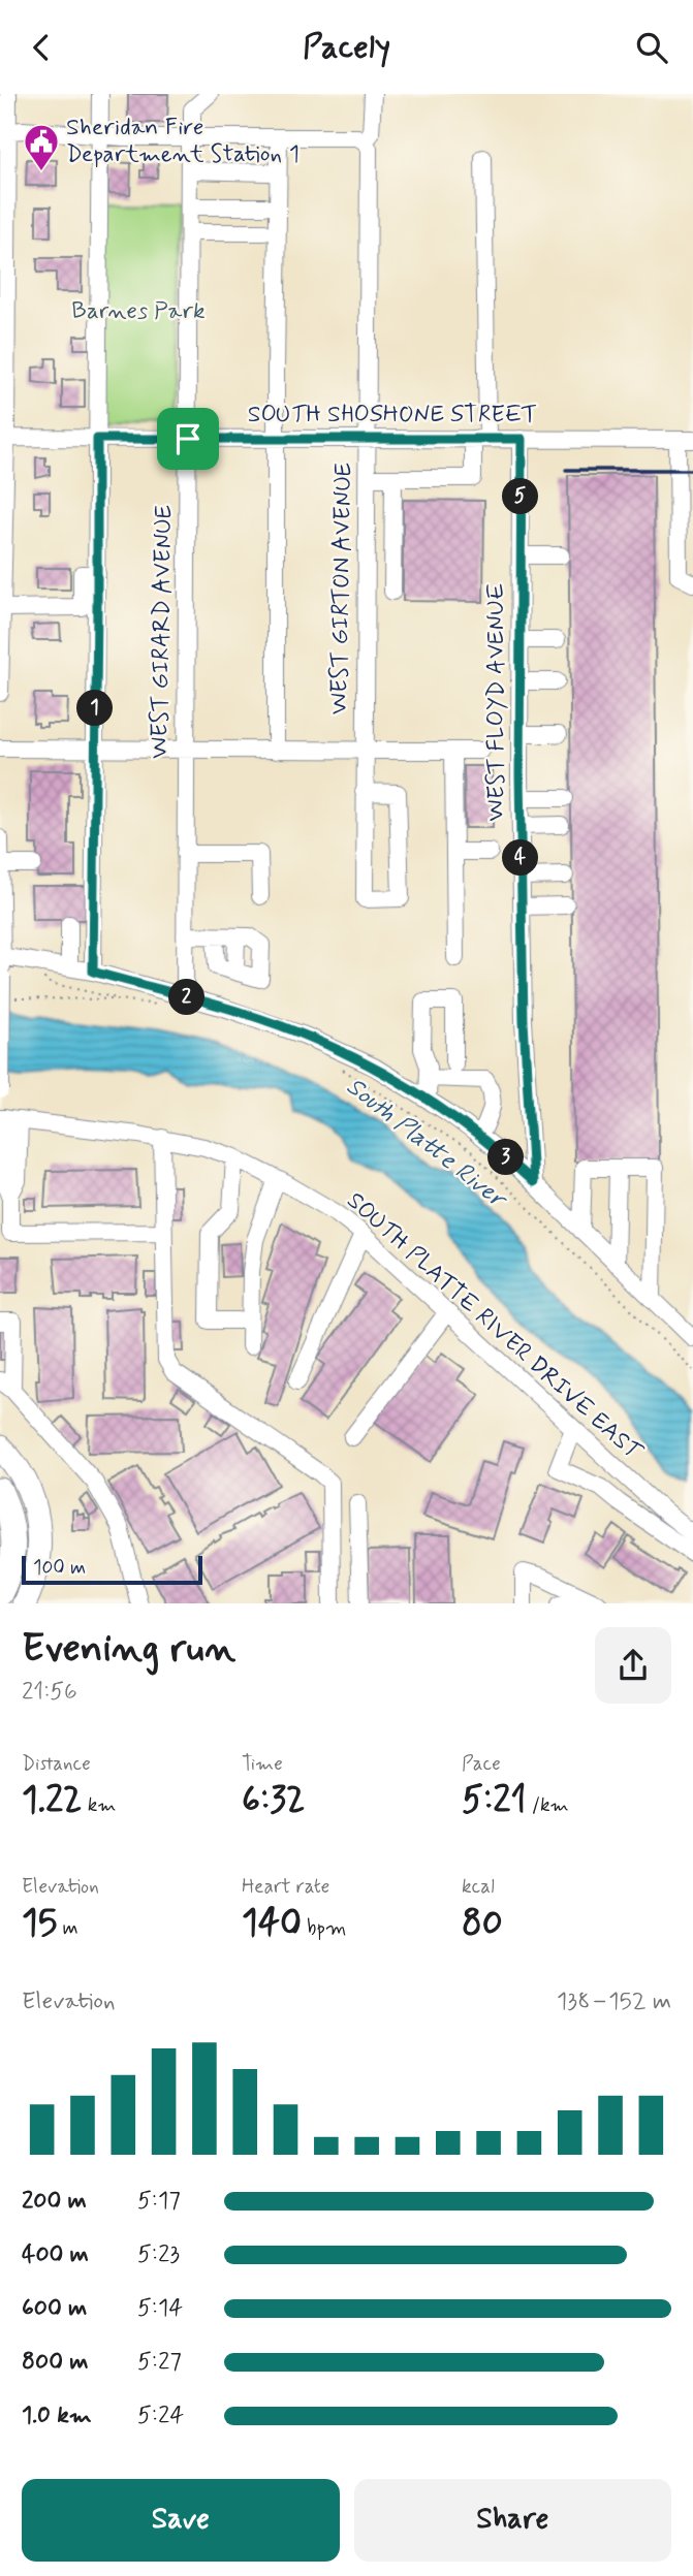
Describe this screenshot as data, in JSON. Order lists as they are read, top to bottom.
{
  "streets": {
    "street": [
      "SOUTH SHOSHONE STREET",
      "WEST GIRTON AVENUE",
      "WEST GIRARD AVENUE",
      "WEST FLOYD AVENUE",
      "SOUTH PLATTE RIVER DRIVE EAST"
    ]
  },
  "crossings": [
    ["SOUTH SHOSHONE STREET", "WEST GIRTON AVENUE"],
    ["SOUTH SHOSHONE STREET", "WEST GIRARD AVENUE"],
    ["SOUTH SHOSHONE STREET", "WEST FLOYD AVENUE"]
  ],
  "water": ["South Platte River"],
  "parks": ["Barnes Park"],
  "places": {
    "public building": ["Sheridan Fire Department Station 1"]
  },
  "scale_bar": "100 m",
  "page": {
    "header": "Pacely",
    "pins": [
      "5",
      "1",
      "4",
      "2",
      "3"
    ],
    "scale": "100 m",
    "heading": ["Evening run", "21:56"],
    "stats": [
      ["Distance", "1.22 km"],
      ["Time", "6:32"],
      ["Pace", "5:21 /km"],
      ["Elevation", "15 m"],
      ["Heart rate", "140 bpm"],
      ["kcal", "80"]
    ],
    "chart": ["Elevation", "138–152 m"],
    "list": [
      {
        "name": "200 m",
        "note": "5:17"
      },
      {
        "name": "400 m",
        "note": "5:23"
      },
      {
        "name": "600 m",
        "note": "5:14"
      },
      {
        "name": "800 m",
        "note": "5:27"
      },
      {
        "name": "1.0 km",
        "note": "5:24"
      }
    ],
    "buttons": ["Save", "Share"]
  }
}
